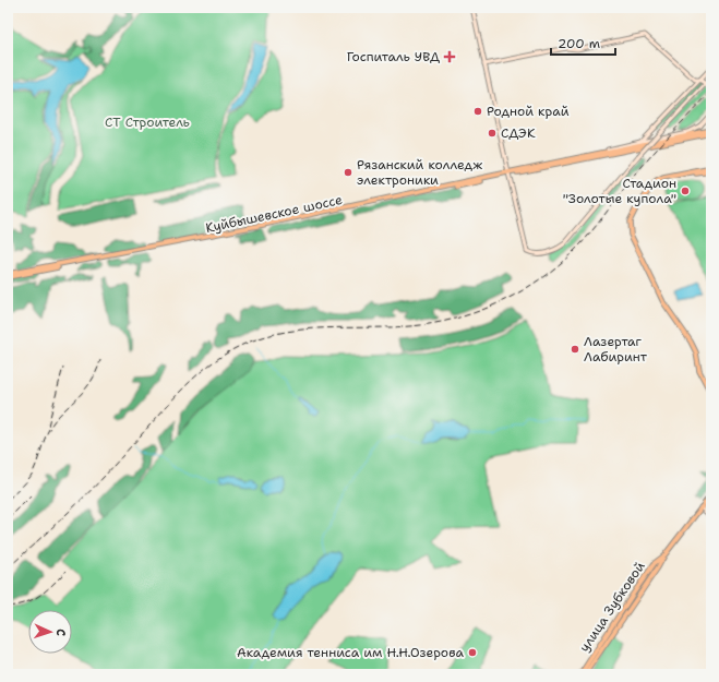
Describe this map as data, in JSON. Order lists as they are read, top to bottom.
{
  "streets": {
    "main road": ["Куйбышевское шоссе", "улица Зубковой"]
  },
  "parks": ["СТ Строитель"],
  "places": {
    "health": ["Госпиталь УВД"],
    "other": [
      "Родной край",
      "СДЭК",
      "Рязанский колледж электроники",
      "Стадион \"Золотые купола\"",
      "Лазертаг Лабиринт",
      "Академия тенниса им Н.Н.Озерова"
    ]
  },
  "scale_bar": "200 m",
  "north": "right"
}
